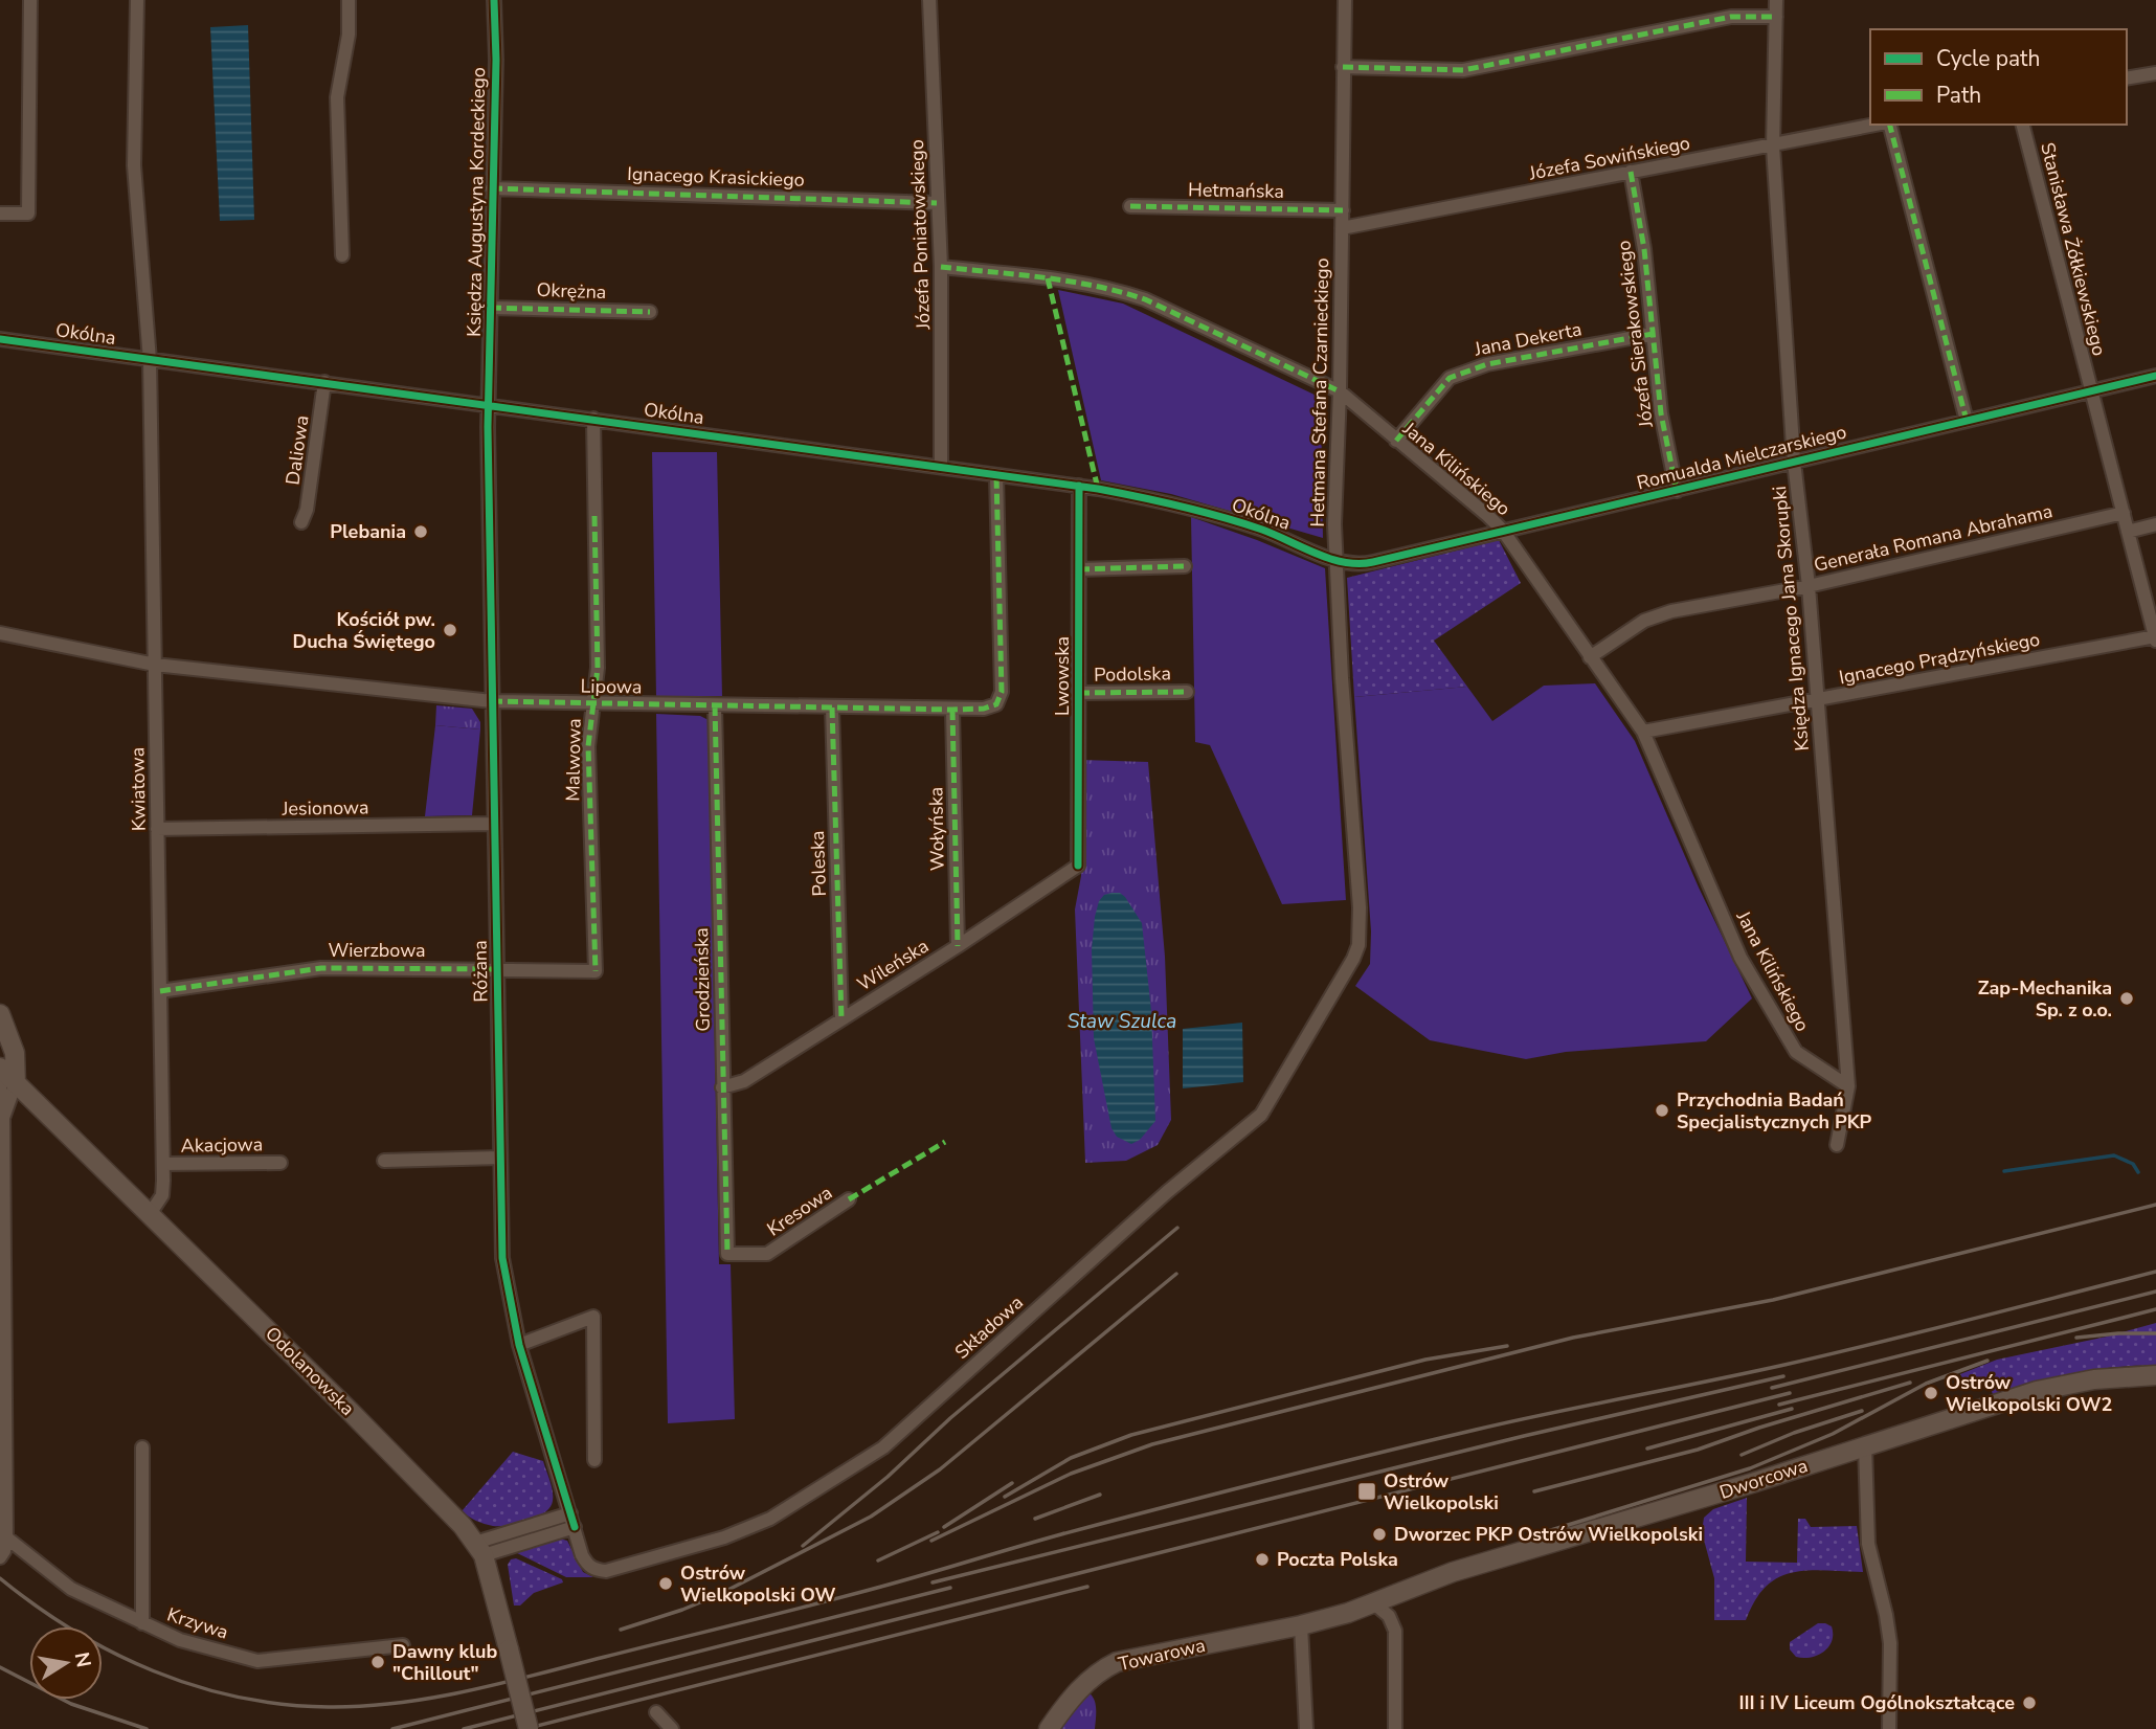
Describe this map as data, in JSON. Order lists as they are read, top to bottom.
{
  "streets": {
    "main road": ["Odolanowska", "Dworcowa", "Towarowa"],
    "street": [
      "Józefa Sowińskiego",
      "Ignacego Krasickiego",
      "Hetmańska",
      "Księdza Augustyna Kordeckiego",
      "Józefa Poniatowskiego",
      "Stanisława Żółkiewskiego",
      "Okrężna",
      "Okólna",
      "Józefa Sierakowskiego",
      "Jana Dekerta",
      "Hetmana Stefana Czarnieckiego",
      "Daliowa",
      "Romualda Mielczarskiego",
      "Jana Kilińskiego",
      "Generała Romana Abrahama",
      "Księdza Ignacego Jana Skorupki",
      "Ignacego Prądzyńskiego",
      "Podolska",
      "Lwowska",
      "Lipowa",
      "Malwowa",
      "Kwiatowa",
      "Jesionowa",
      "Wołyńska",
      "Poleska",
      "Wierzbowa",
      "Wileńska",
      "Różana",
      "Grodzieńska",
      "Akacjowa",
      "Kresowa",
      "Składowa",
      "Krzywa"
    ]
  },
  "crossings": [
    ["Józefa Sowińskiego", "Józefa Sierakowskiego"],
    ["Józefa Sowińskiego", "Hetmana Stefana Czarnieckiego"],
    ["Józefa Sowińskiego", "Księdza Ignacego Jana Skorupki"],
    ["Ignacego Krasickiego", "Księdza Augustyna Kordeckiego"],
    ["Ignacego Krasickiego", "Józefa Poniatowskiego"],
    ["Hetmańska", "Hetmana Stefana Czarnieckiego"],
    ["Księdza Augustyna Kordeckiego", "Okrężna"],
    ["Księdza Augustyna Kordeckiego", "Okólna"],
    ["Księdza Augustyna Kordeckiego", "Różana"],
    ["Józefa Poniatowskiego", "Okólna"],
    ["Józefa Poniatowskiego", "Jana Kilińskiego"],
    ["Stanisława Żółkiewskiego", "Romualda Mielczarskiego"],
    ["Stanisława Żółkiewskiego", "Generała Romana Abrahama"],
    ["Stanisława Żółkiewskiego", "Ignacego Prądzyńskiego"],
    ["Okólna", "Hetmana Stefana Czarnieckiego"],
    ["Okólna", "Daliowa"],
    ["Okólna", "Romualda Mielczarskiego"],
    ["Okólna", "Lwowska"],
    ["Okólna", "Lipowa"],
    ["Okólna", "Malwowa"],
    ["Okólna", "Kwiatowa"],
    ["Okólna", "Różana"],
    ["Józefa Sierakowskiego", "Jana Dekerta"],
    ["Józefa Sierakowskiego", "Romualda Mielczarskiego"],
    ["Jana Dekerta", "Jana Kilińskiego"],
    ["Hetmana Stefana Czarnieckiego", "Romualda Mielczarskiego"],
    ["Hetmana Stefana Czarnieckiego", "Jana Kilińskiego"],
    ["Hetmana Stefana Czarnieckiego", "Składowa"],
    ["Romualda Mielczarskiego", "Jana Kilińskiego"],
    ["Romualda Mielczarskiego", "Księdza Ignacego Jana Skorupki"],
    ["Jana Kilińskiego", "Generała Romana Abrahama"],
    ["Jana Kilińskiego", "Księdza Ignacego Jana Skorupki"],
    ["Jana Kilińskiego", "Ignacego Prądzyńskiego"],
    ["Generała Romana Abrahama", "Księdza Ignacego Jana Skorupki"],
    ["Księdza Ignacego Jana Skorupki", "Ignacego Prądzyńskiego"],
    ["Podolska", "Lwowska"],
    ["Lwowska", "Wileńska"],
    ["Lipowa", "Malwowa"],
    ["Lipowa", "Kwiatowa"],
    ["Lipowa", "Wołyńska"],
    ["Lipowa", "Poleska"],
    ["Lipowa", "Różana"],
    ["Lipowa", "Grodzieńska"],
    ["Malwowa", "Wierzbowa"],
    ["Kwiatowa", "Jesionowa"],
    ["Kwiatowa", "Wierzbowa"],
    ["Kwiatowa", "Akacjowa"],
    ["Kwiatowa", "Odolanowska"],
    ["Jesionowa", "Różana"],
    ["Wołyńska", "Wileńska"],
    ["Poleska", "Wileńska"],
    ["Wierzbowa", "Różana"],
    ["Wileńska", "Grodzieńska"],
    ["Różana", "Składowa"],
    ["Grodzieńska", "Kresowa"],
    ["Dworcowa", "Towarowa"]
  ],
  "water": ["Staw Szulca"],
  "places": {
    "other": [
      "Plebania",
      "Kościół pw. Ducha Świętego",
      "Zap-Mechanika Sp. z o.o.",
      "Przychodnia Badań Specjalistycznych PKP",
      "Ostrów Wielkopolski OW2",
      "Dworzec PKP Ostrów Wielkopolski",
      "Poczta Polska",
      "Ostrów Wielkopolski OW",
      "Dawny klub \"Chillout\"",
      "III i IV Liceum Ogólnokształcące"
    ],
    "transit": ["Ostrów Wielkopolski"]
  },
  "legend": ["Cycle path", "Path"],
  "north": "right"
}
